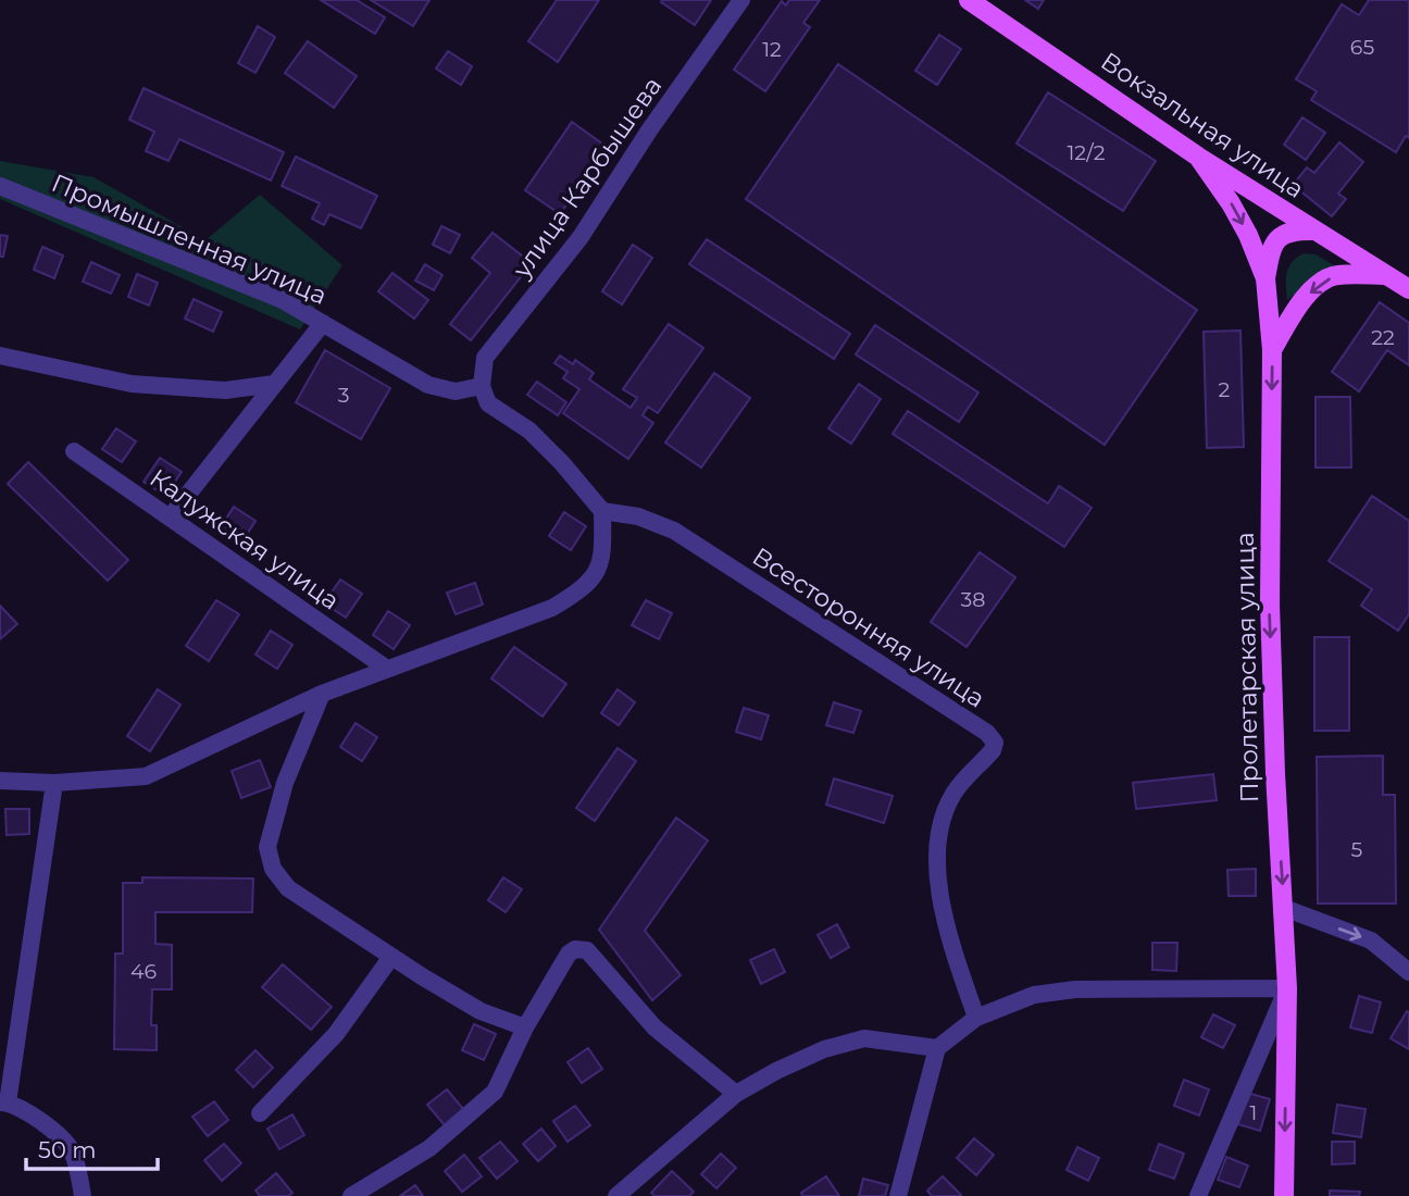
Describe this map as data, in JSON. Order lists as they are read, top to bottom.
{
  "streets": {
    "main road": ["Вокзальная улица", "Пролетарская улица"],
    "street": [
      "улица Карбышева",
      "Промышленная улица",
      "Калужская улица",
      "Всесторонняя улица"
    ]
  },
  "crossings": [
    ["Вокзальная улица", "Пролетарская улица"],
    ["улица Карбышева", "Промышленная улица"]
  ],
  "one_way": ["Пролетарская улица"],
  "house_numbers": [
    "65",
    "12",
    "12/2",
    "22",
    "2",
    "3",
    "38",
    "5",
    "46",
    "1"
  ],
  "scale_bar": "50 m"
}
